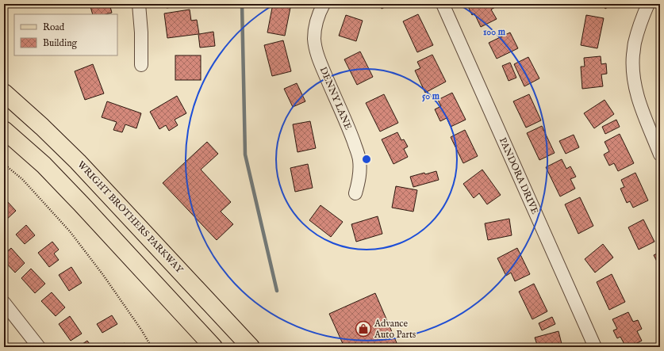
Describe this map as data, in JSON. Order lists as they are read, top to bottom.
{
  "streets": {
    "main road": ["WRIGHT BROTHERS PARKWAY"],
    "street": ["DENNY LANE", "PANDORA DRIVE"]
  },
  "places": {
    "shop": ["Advance Auto Parts"]
  },
  "legend": ["Road", "Building"],
  "rings": ["100 m", "50 m"]
}
